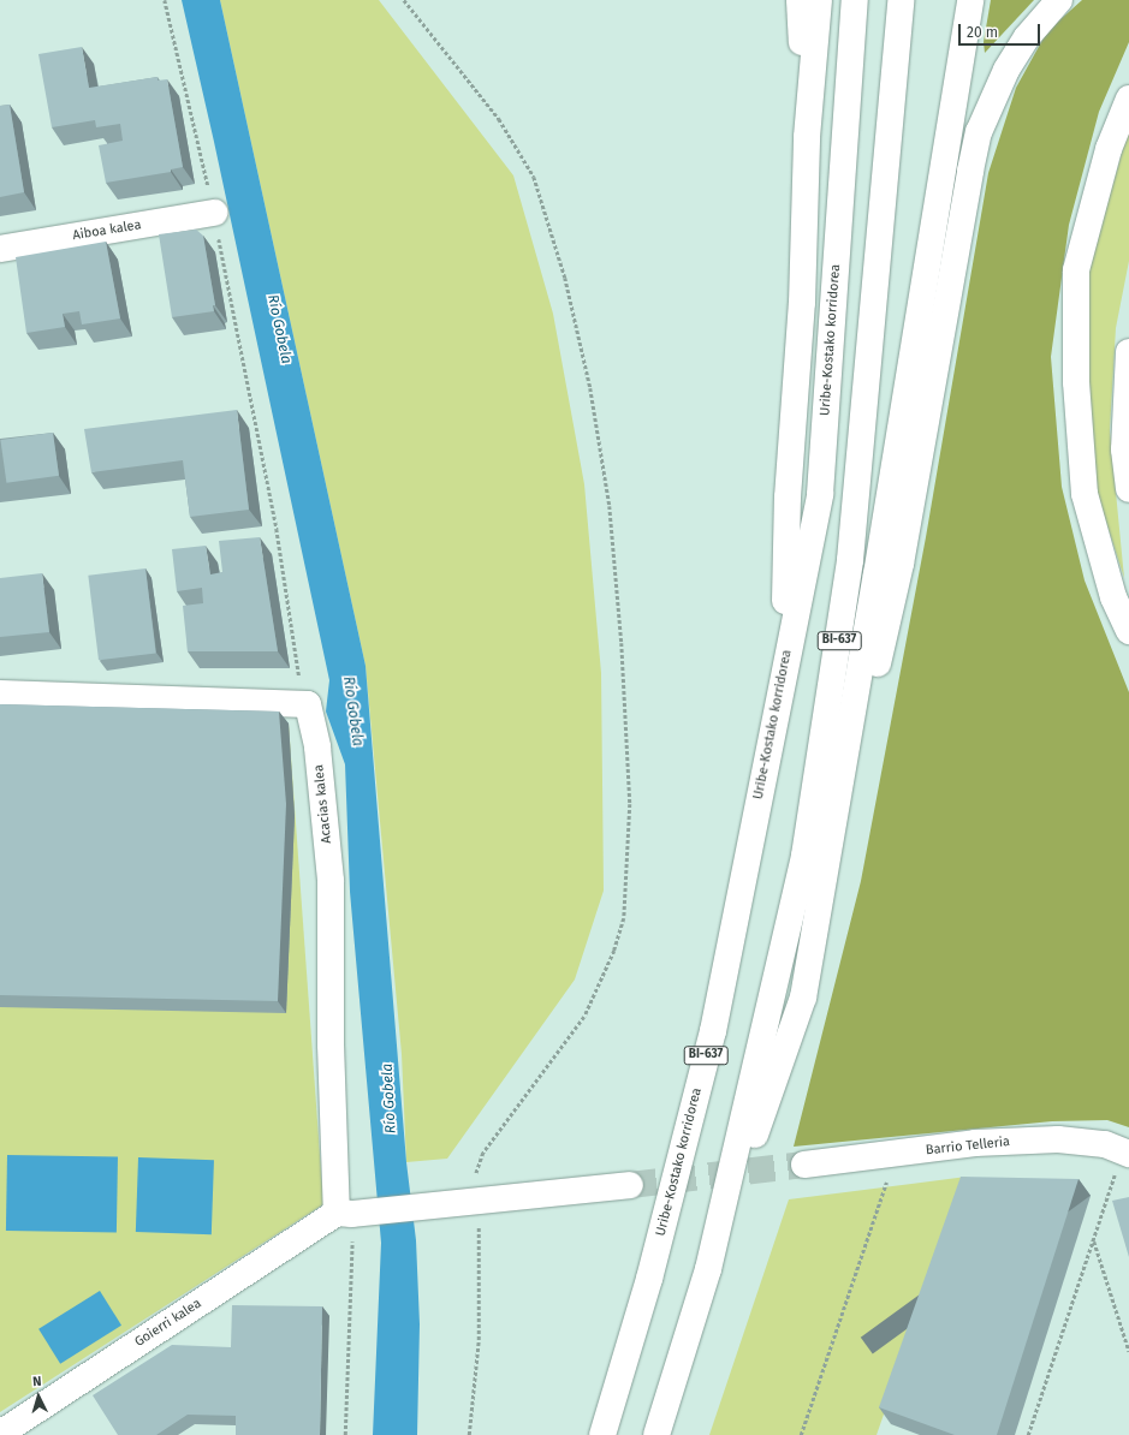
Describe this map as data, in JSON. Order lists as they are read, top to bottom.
{
  "streets": {
    "main road": [
      "Aiboa kalea",
      "Uribe-Kostako korridorea",
      "BI-637",
      "Acacias kalea",
      "Barrio Telleria",
      "Goierri kalea"
    ]
  },
  "crossings": [
    ["Acacias kalea", "Goierri kalea"]
  ],
  "water": ["Río Gobela"],
  "scale_bar": "20 m",
  "north": "top"
}
